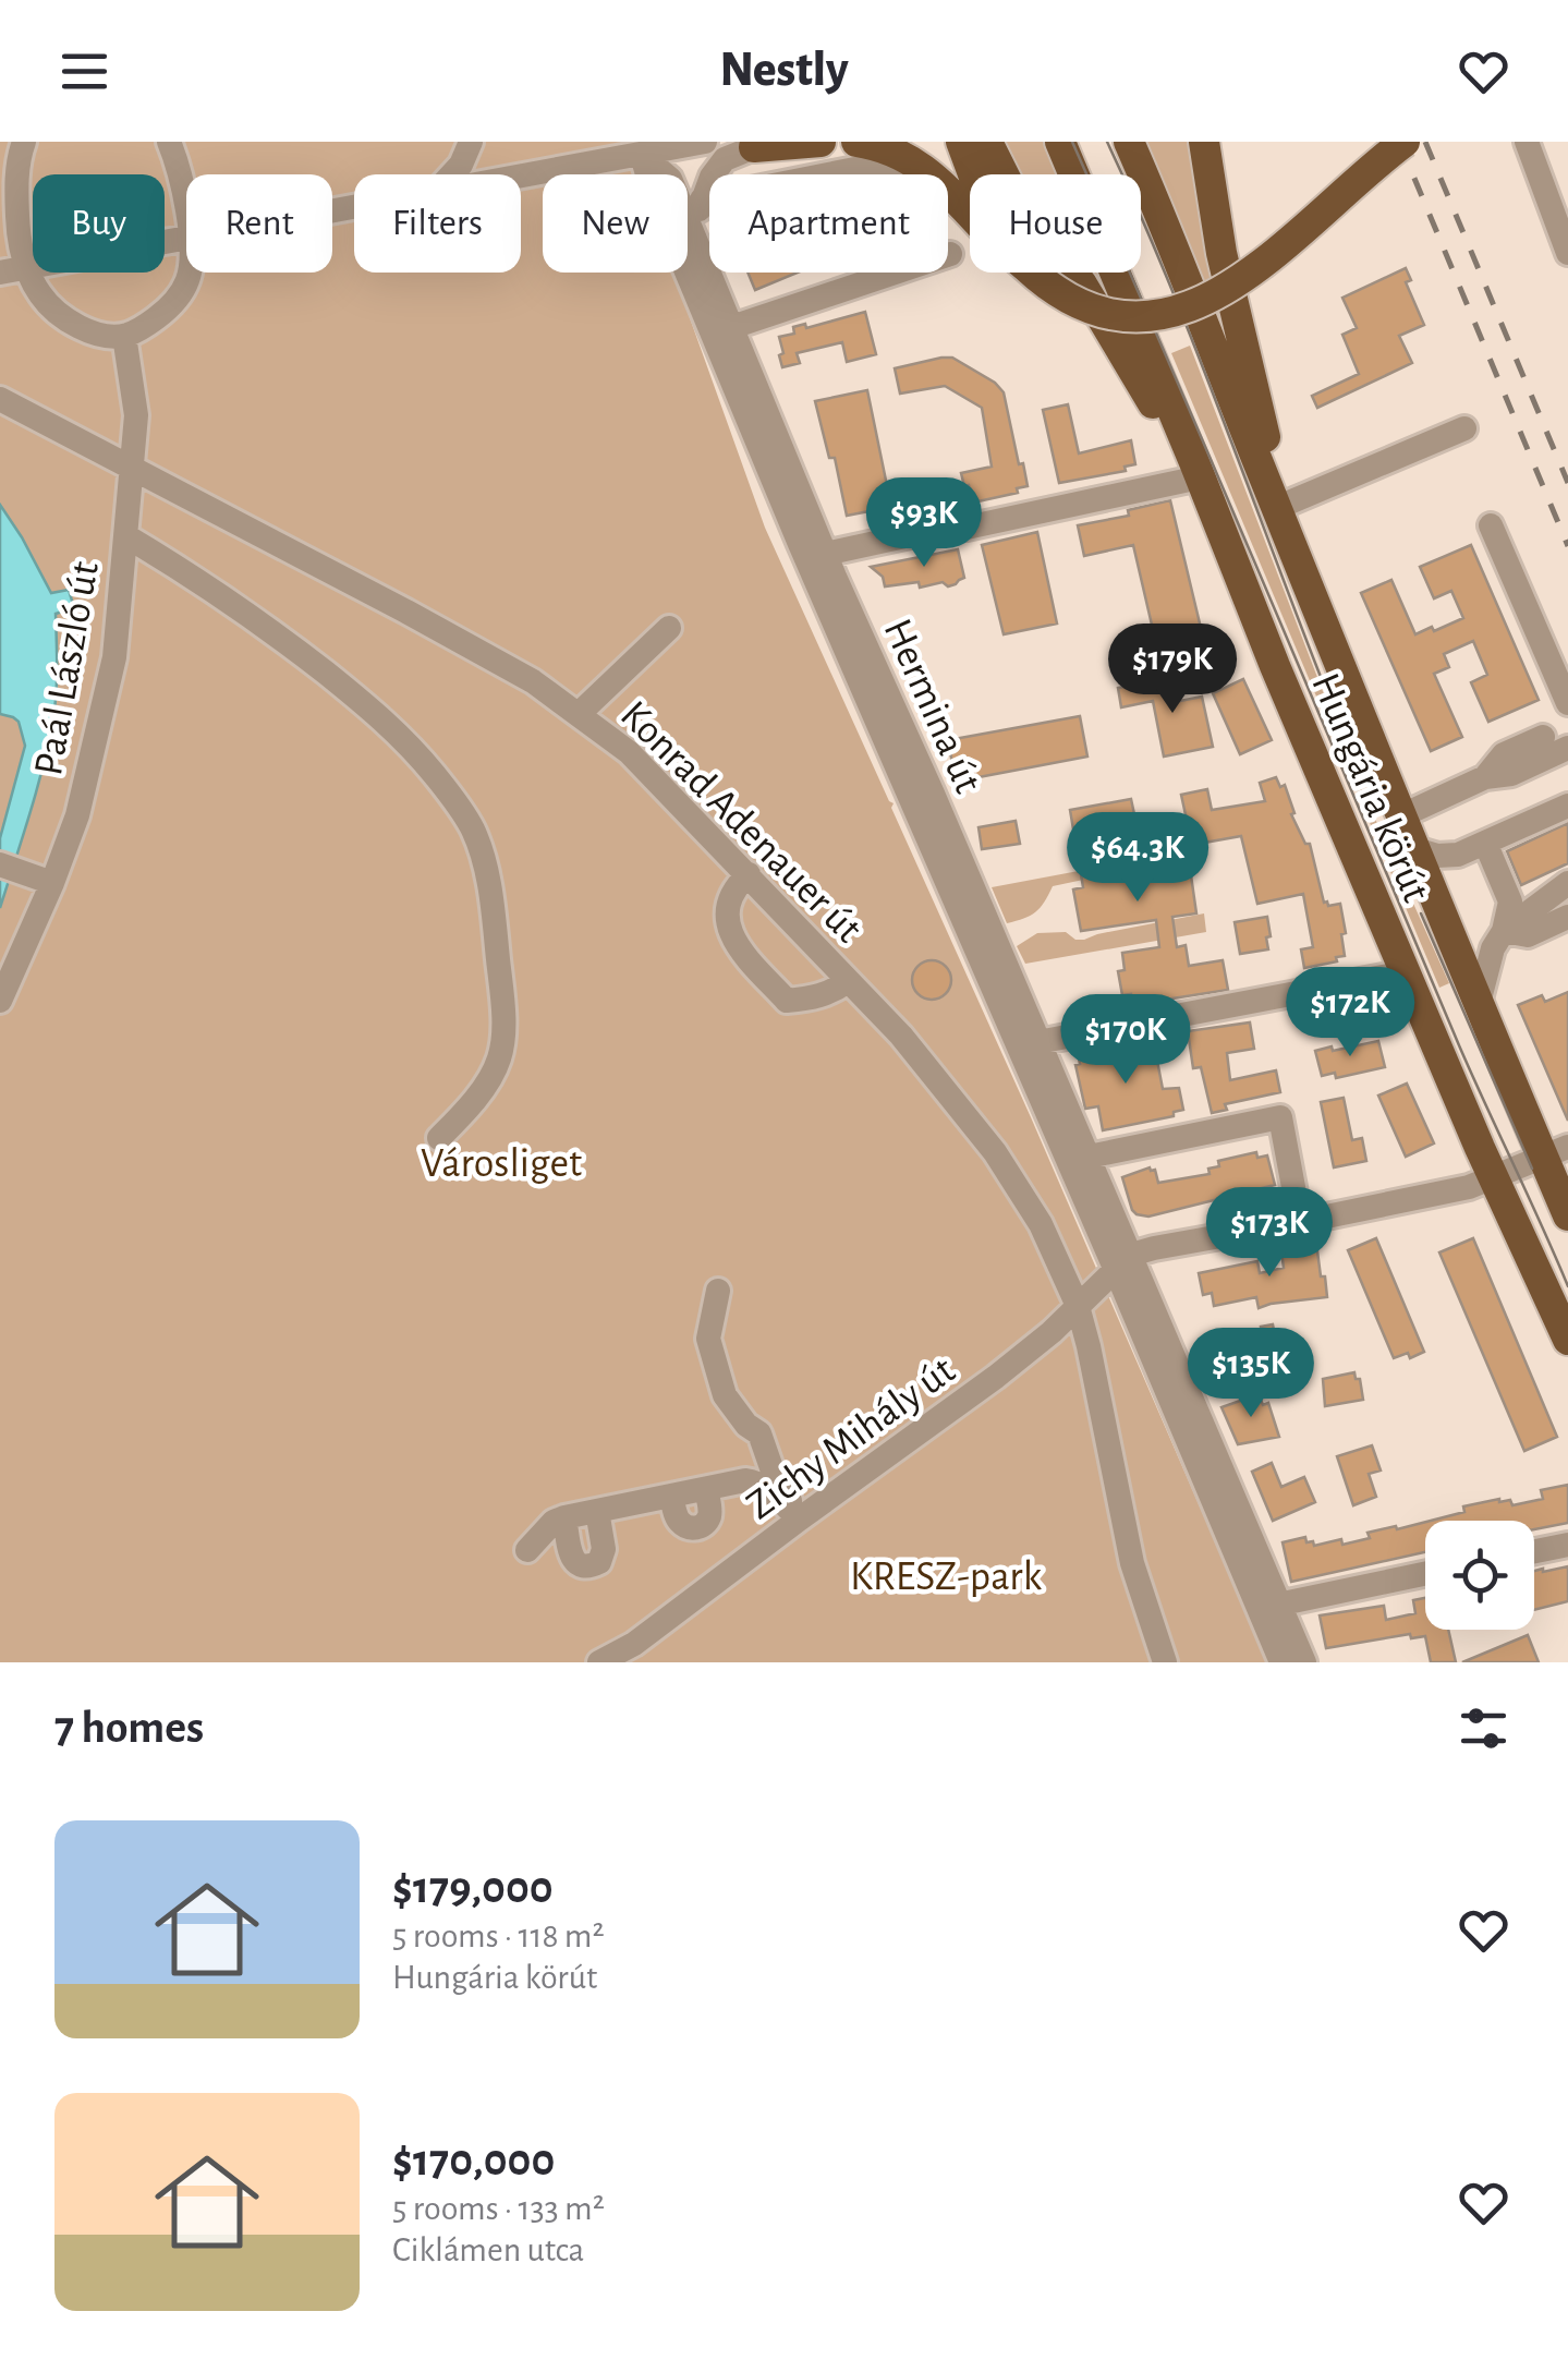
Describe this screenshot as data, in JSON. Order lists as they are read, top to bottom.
{
  "streets": {
    "main road": ["Hungária körút"],
    "street": [
      "Paál László út",
      "Hermina út",
      "Konrad Adenauer út",
      "Zichy Mihály út"
    ]
  },
  "crossings": [
    ["Paál László út", "Konrad Adenauer út"],
    ["Hermina út", "Zichy Mihály út"],
    ["Konrad Adenauer út", "Zichy Mihály út"]
  ],
  "parks": ["Városliget", "KRESZ-park"],
  "page": {
    "header": "Nestly",
    "chip": [
      "Buy",
      "Rent",
      "Filters",
      "New",
      "Apartment",
      "House"
    ],
    "price": [
      "$93K",
      "$179K",
      "$64.3K",
      "$172K",
      "$170K",
      "$173K",
      "$135K"
    ],
    "heading": "7 homes",
    "list": [
      {
        "name": "$179,000",
        "note": "5 rooms · 118 m² · Hungária körút"
      },
      {
        "name": "$170,000",
        "note": "5 rooms · 133 m² · Ciklámen utca"
      }
    ]
  }
}
